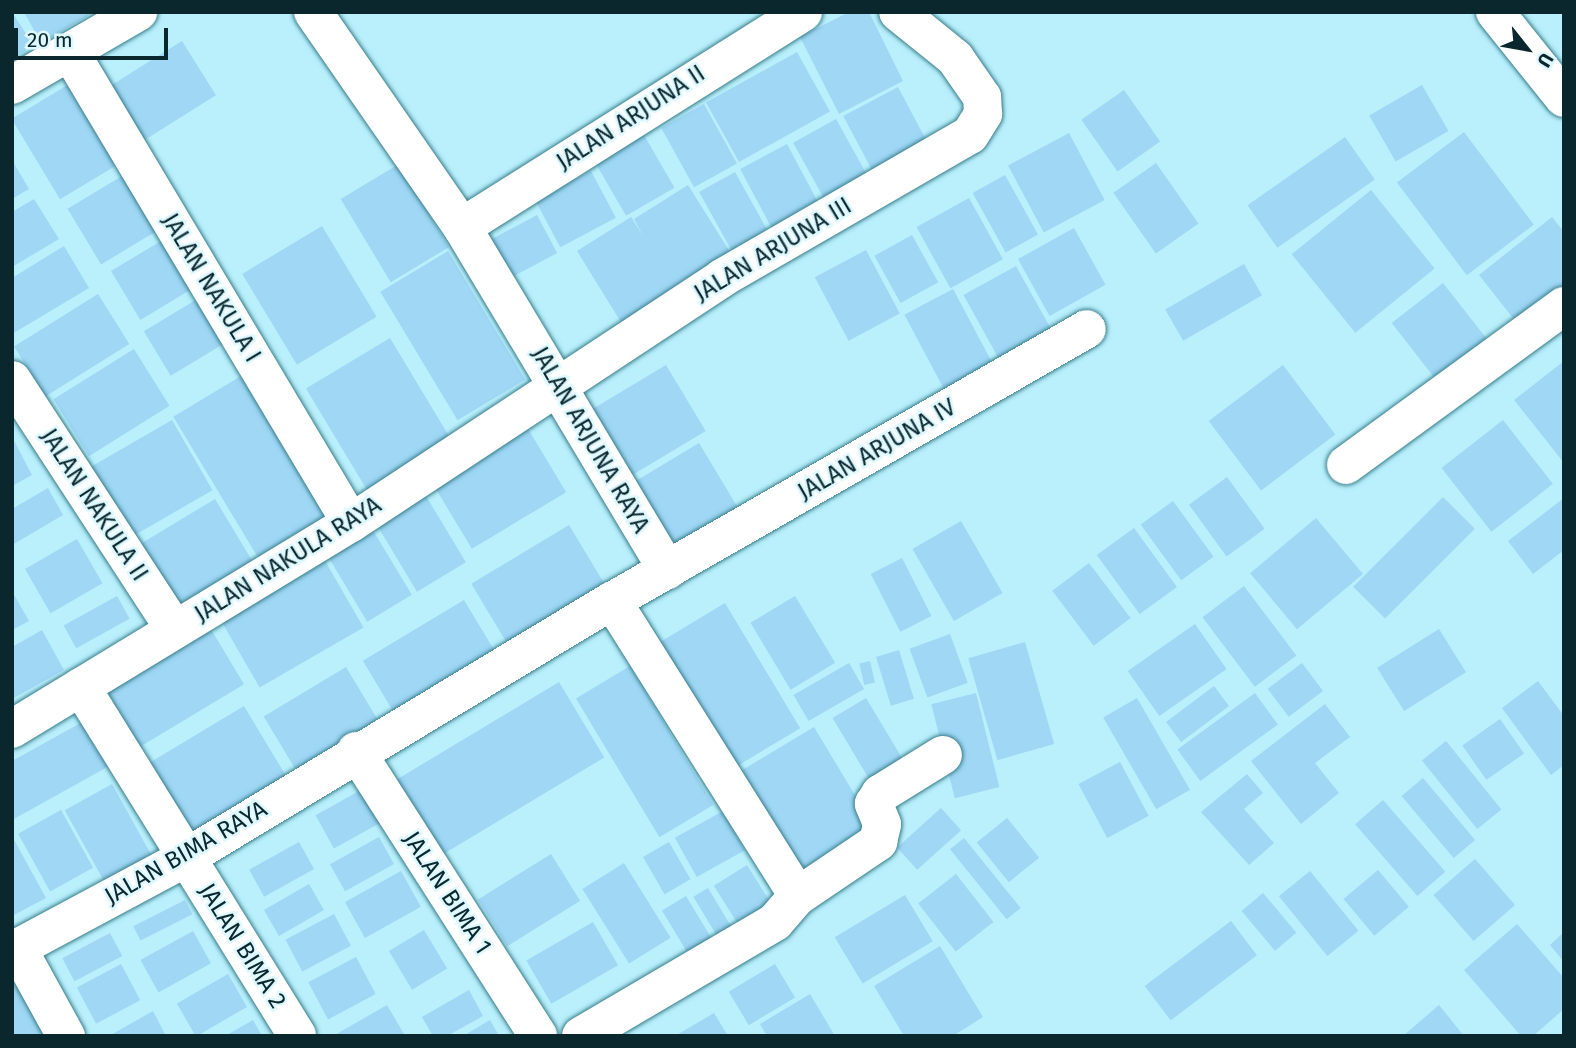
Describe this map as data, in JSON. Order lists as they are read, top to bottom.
{
  "streets": {
    "street": [
      "JALAN ARJUNA II",
      "JALAN ARJUNA III",
      "JALAN NAKULA I",
      "JALAN ARJUNA RAYA",
      "JALAN ARJUNA IV",
      "JALAN NAKULA II",
      "JALAN NAKULA RAYA",
      "JALAN BIMA RAYA",
      "JALAN BIMA 1",
      "JALAN BIMA 2"
    ]
  },
  "crossings": [
    ["JALAN ARJUNA II", "JALAN ARJUNA RAYA"],
    ["JALAN ARJUNA III", "JALAN ARJUNA RAYA"],
    ["JALAN ARJUNA III", "JALAN NAKULA RAYA"],
    ["JALAN NAKULA I", "JALAN NAKULA RAYA"],
    ["JALAN ARJUNA RAYA", "JALAN ARJUNA IV"],
    ["JALAN ARJUNA RAYA", "JALAN NAKULA RAYA"],
    ["JALAN NAKULA II", "JALAN NAKULA RAYA"],
    ["JALAN NAKULA RAYA", "JALAN BIMA 2"],
    ["JALAN BIMA RAYA", "JALAN BIMA 1"],
    ["JALAN BIMA RAYA", "JALAN BIMA 2"]
  ],
  "scale_bar": "20 m",
  "north": "bottom right"
}
